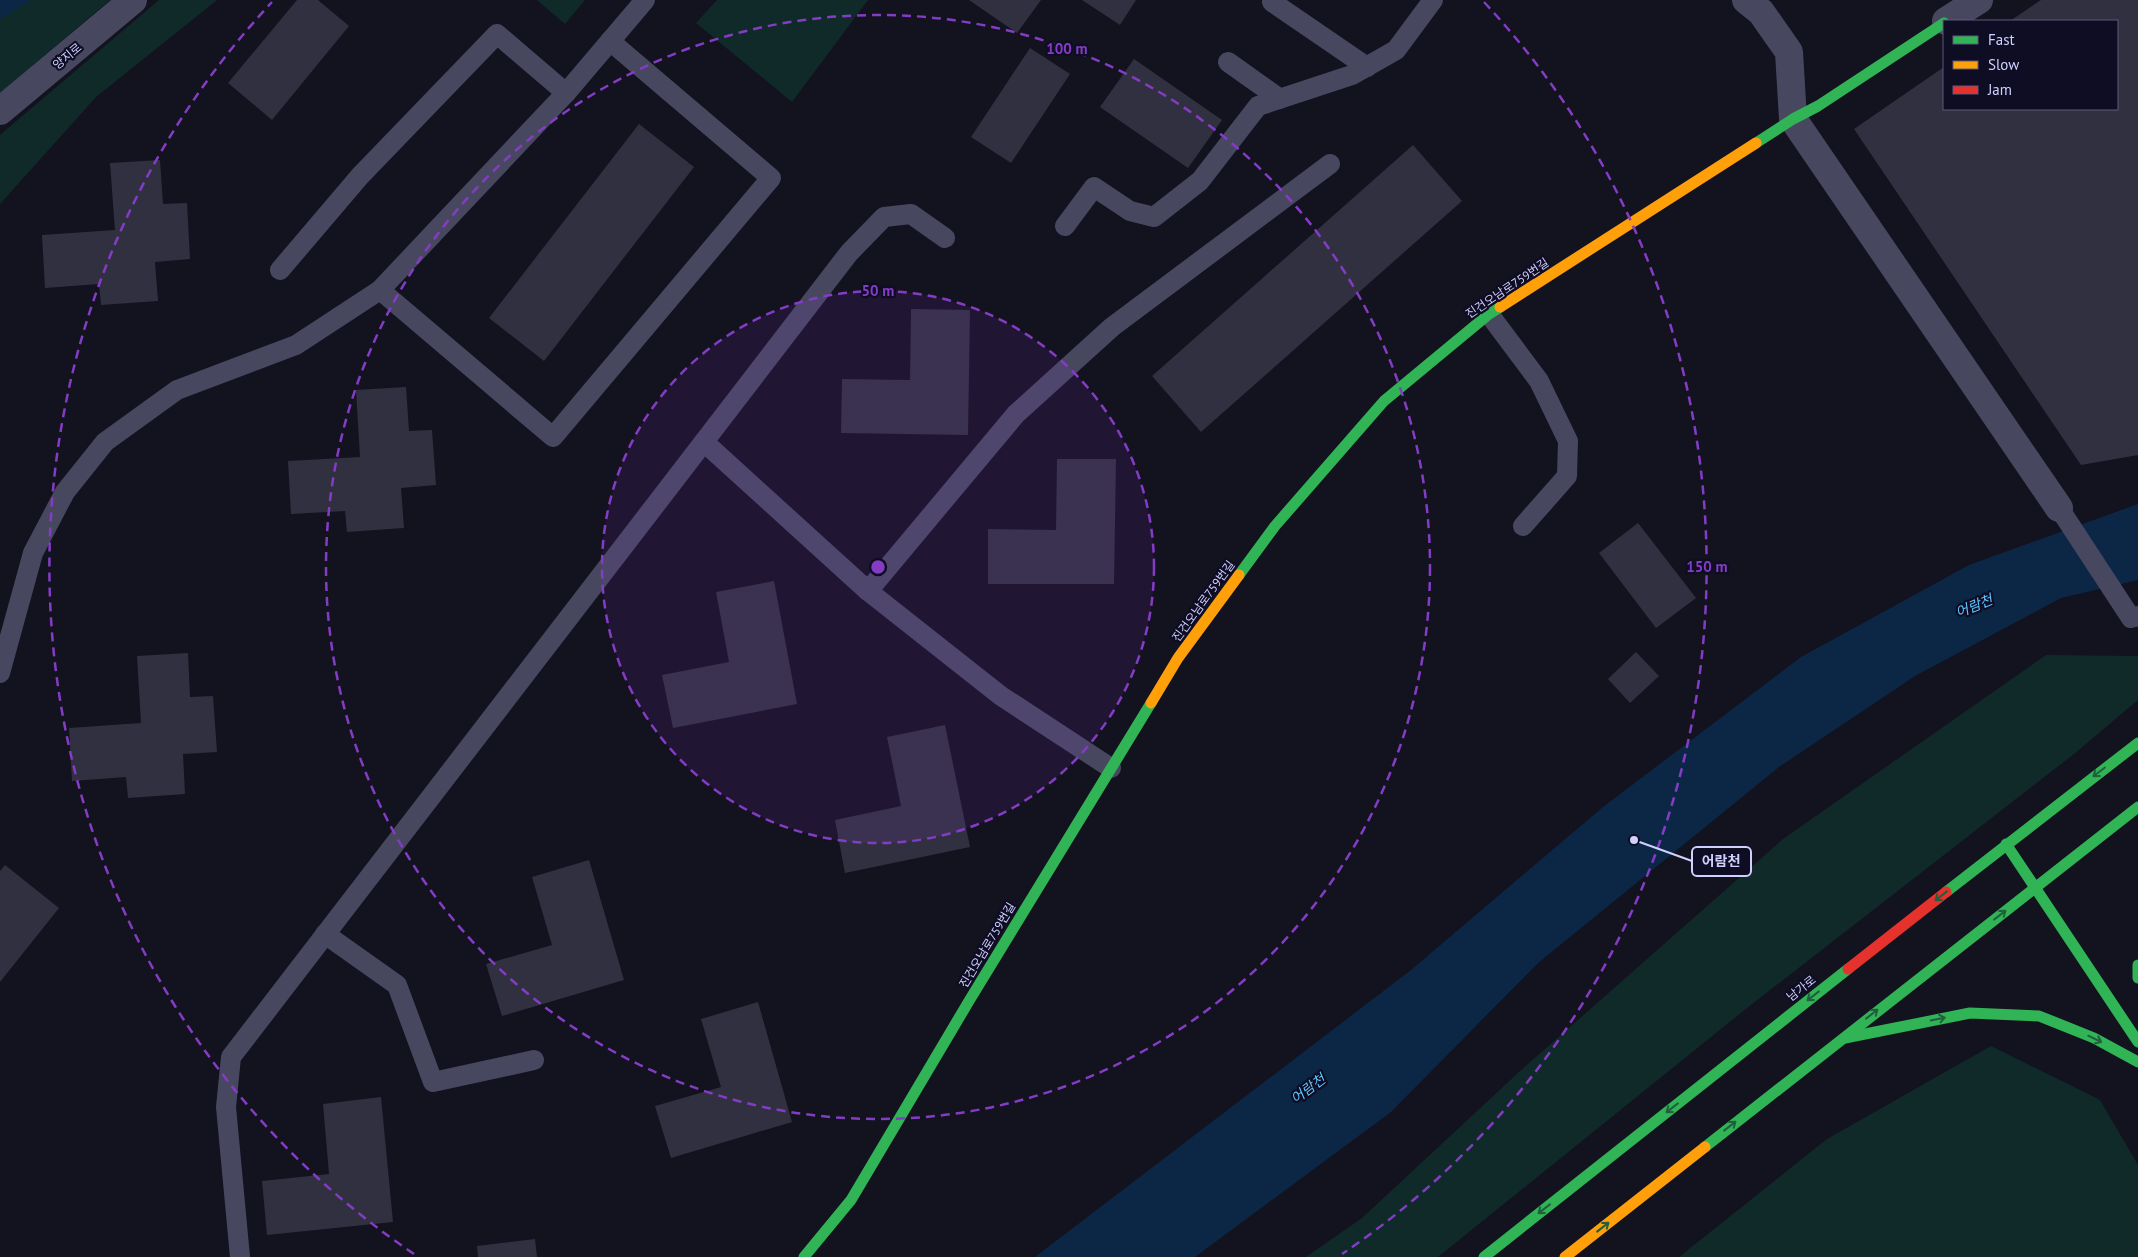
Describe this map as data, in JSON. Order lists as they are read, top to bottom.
{
  "streets": {
    "main road": ["진건오남로759번길", "남가로"],
    "street": ["양지로"]
  },
  "water": ["어람천"],
  "places": ["어람천"],
  "legend": ["Fast", "Slow", "Jam"],
  "rings": ["100 m", "50 m", "150 m"]
}
